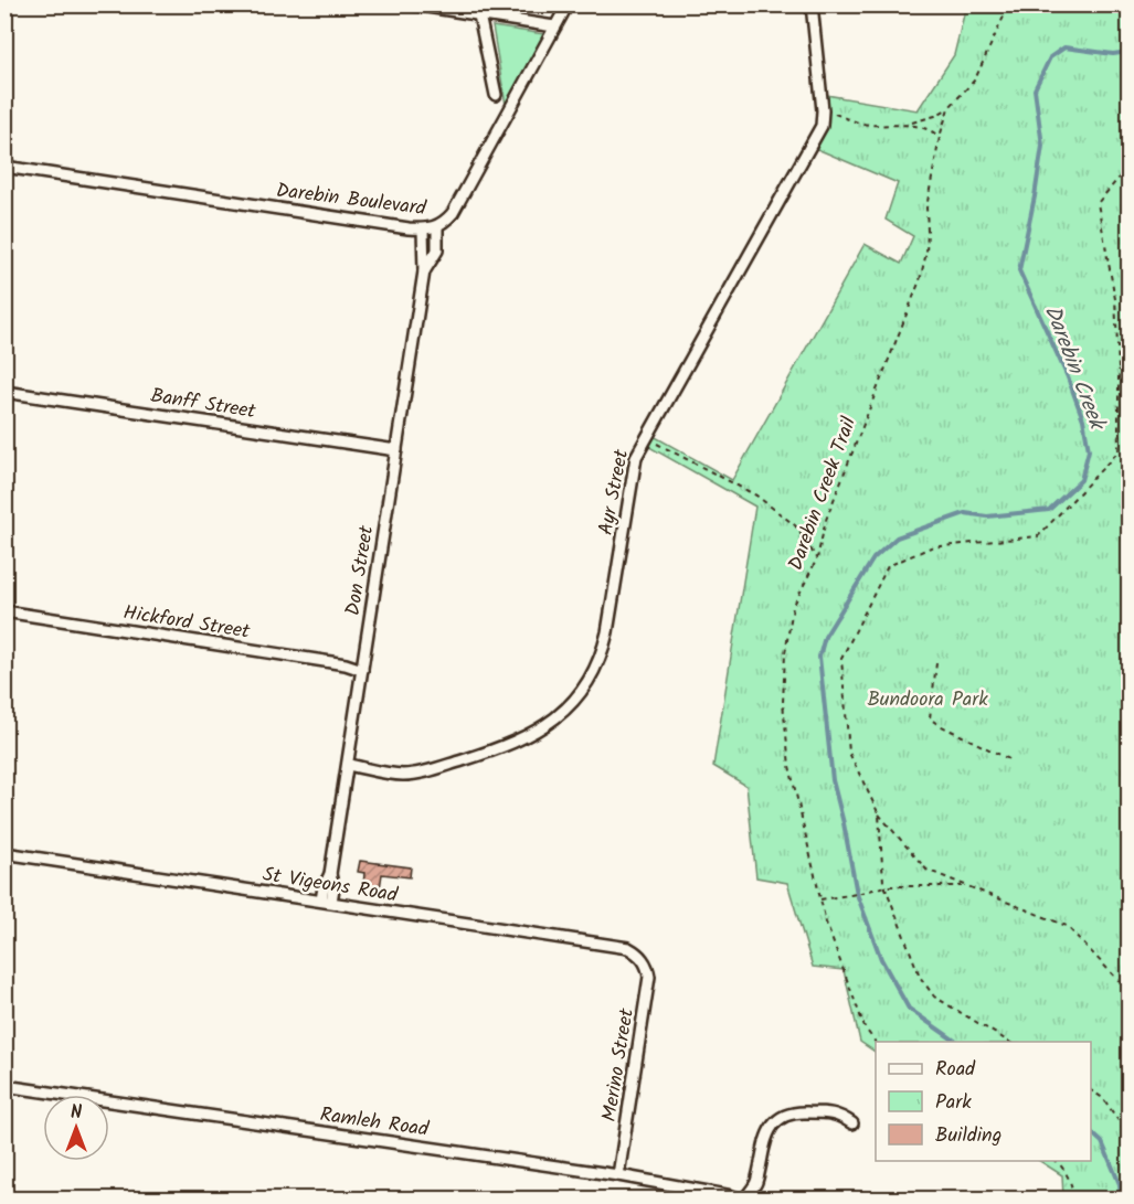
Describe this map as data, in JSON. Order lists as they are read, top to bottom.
{
  "streets": {
    "street": [
      "Darebin Boulevard",
      "Banff Street",
      "Ayr Street",
      "Don Street",
      "Hickford Street",
      "St Vigeons Road",
      "Merino Street",
      "Ramleh Road"
    ],
    "path": ["Darebin Creek Trail"]
  },
  "crossings": [
    ["Darebin Boulevard", "Don Street"],
    ["Banff Street", "Don Street"],
    ["Ayr Street", "Don Street"],
    ["Don Street", "Hickford Street"],
    ["Don Street", "St Vigeons Road"],
    ["St Vigeons Road", "Merino Street"],
    ["Merino Street", "Ramleh Road"]
  ],
  "water": ["Darebin Creek"],
  "parks": ["Bundoora Park"],
  "legend": ["Road", "Park", "Building"],
  "north": "top"
}
